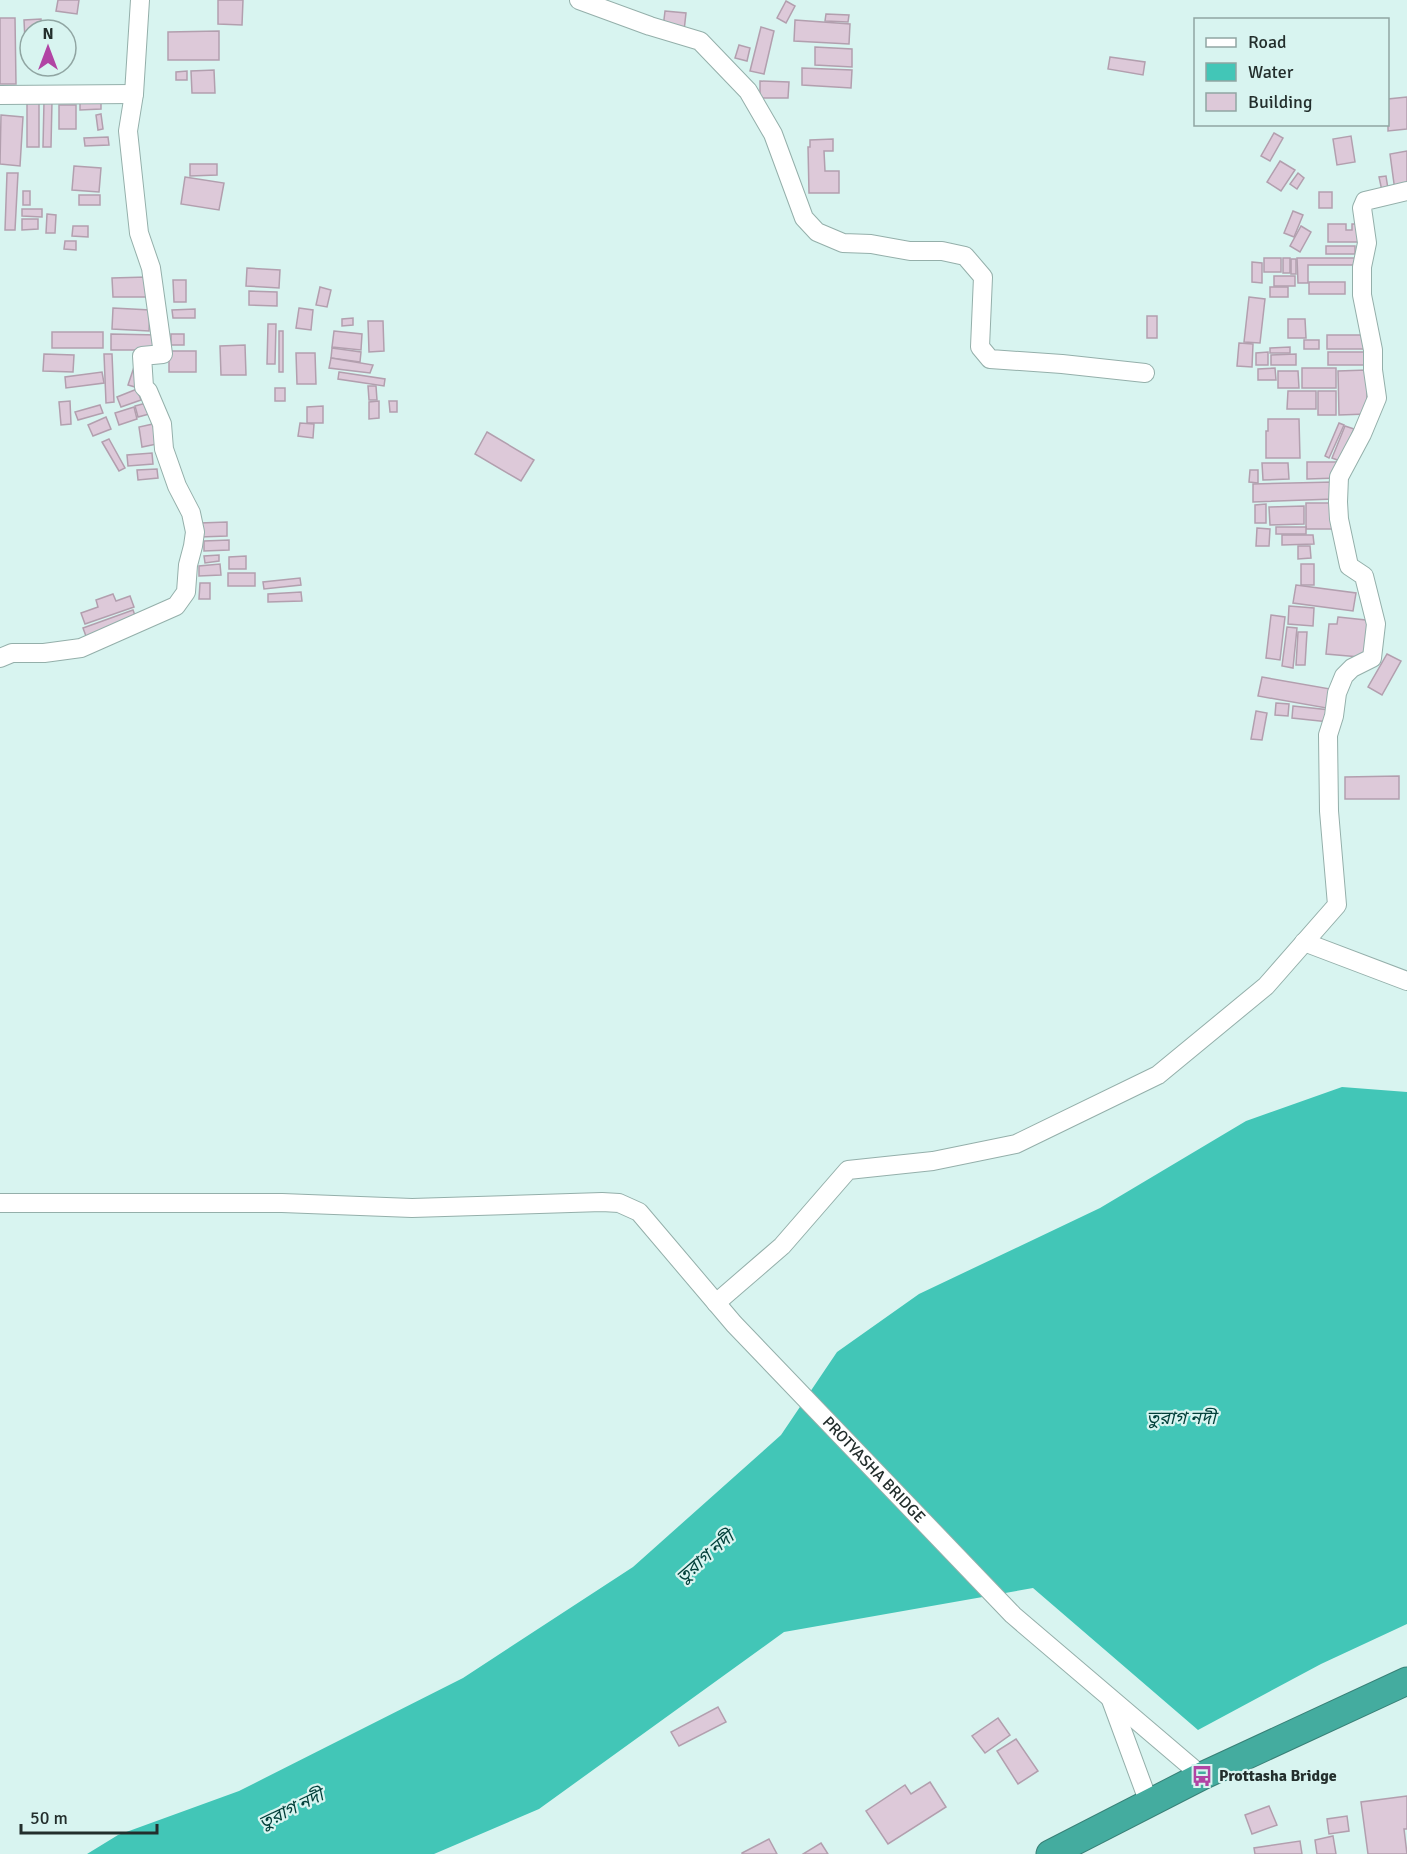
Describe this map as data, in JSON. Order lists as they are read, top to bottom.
{
  "streets": {
    "street": ["PROTYASHA BRIDGE"]
  },
  "water": ["তুরাগ নদী"],
  "places": {
    "bus stop": ["Prottasha Bridge"]
  },
  "legend": ["Road", "Water", "Building"],
  "scale_bar": "50 m",
  "north": "top"
}
